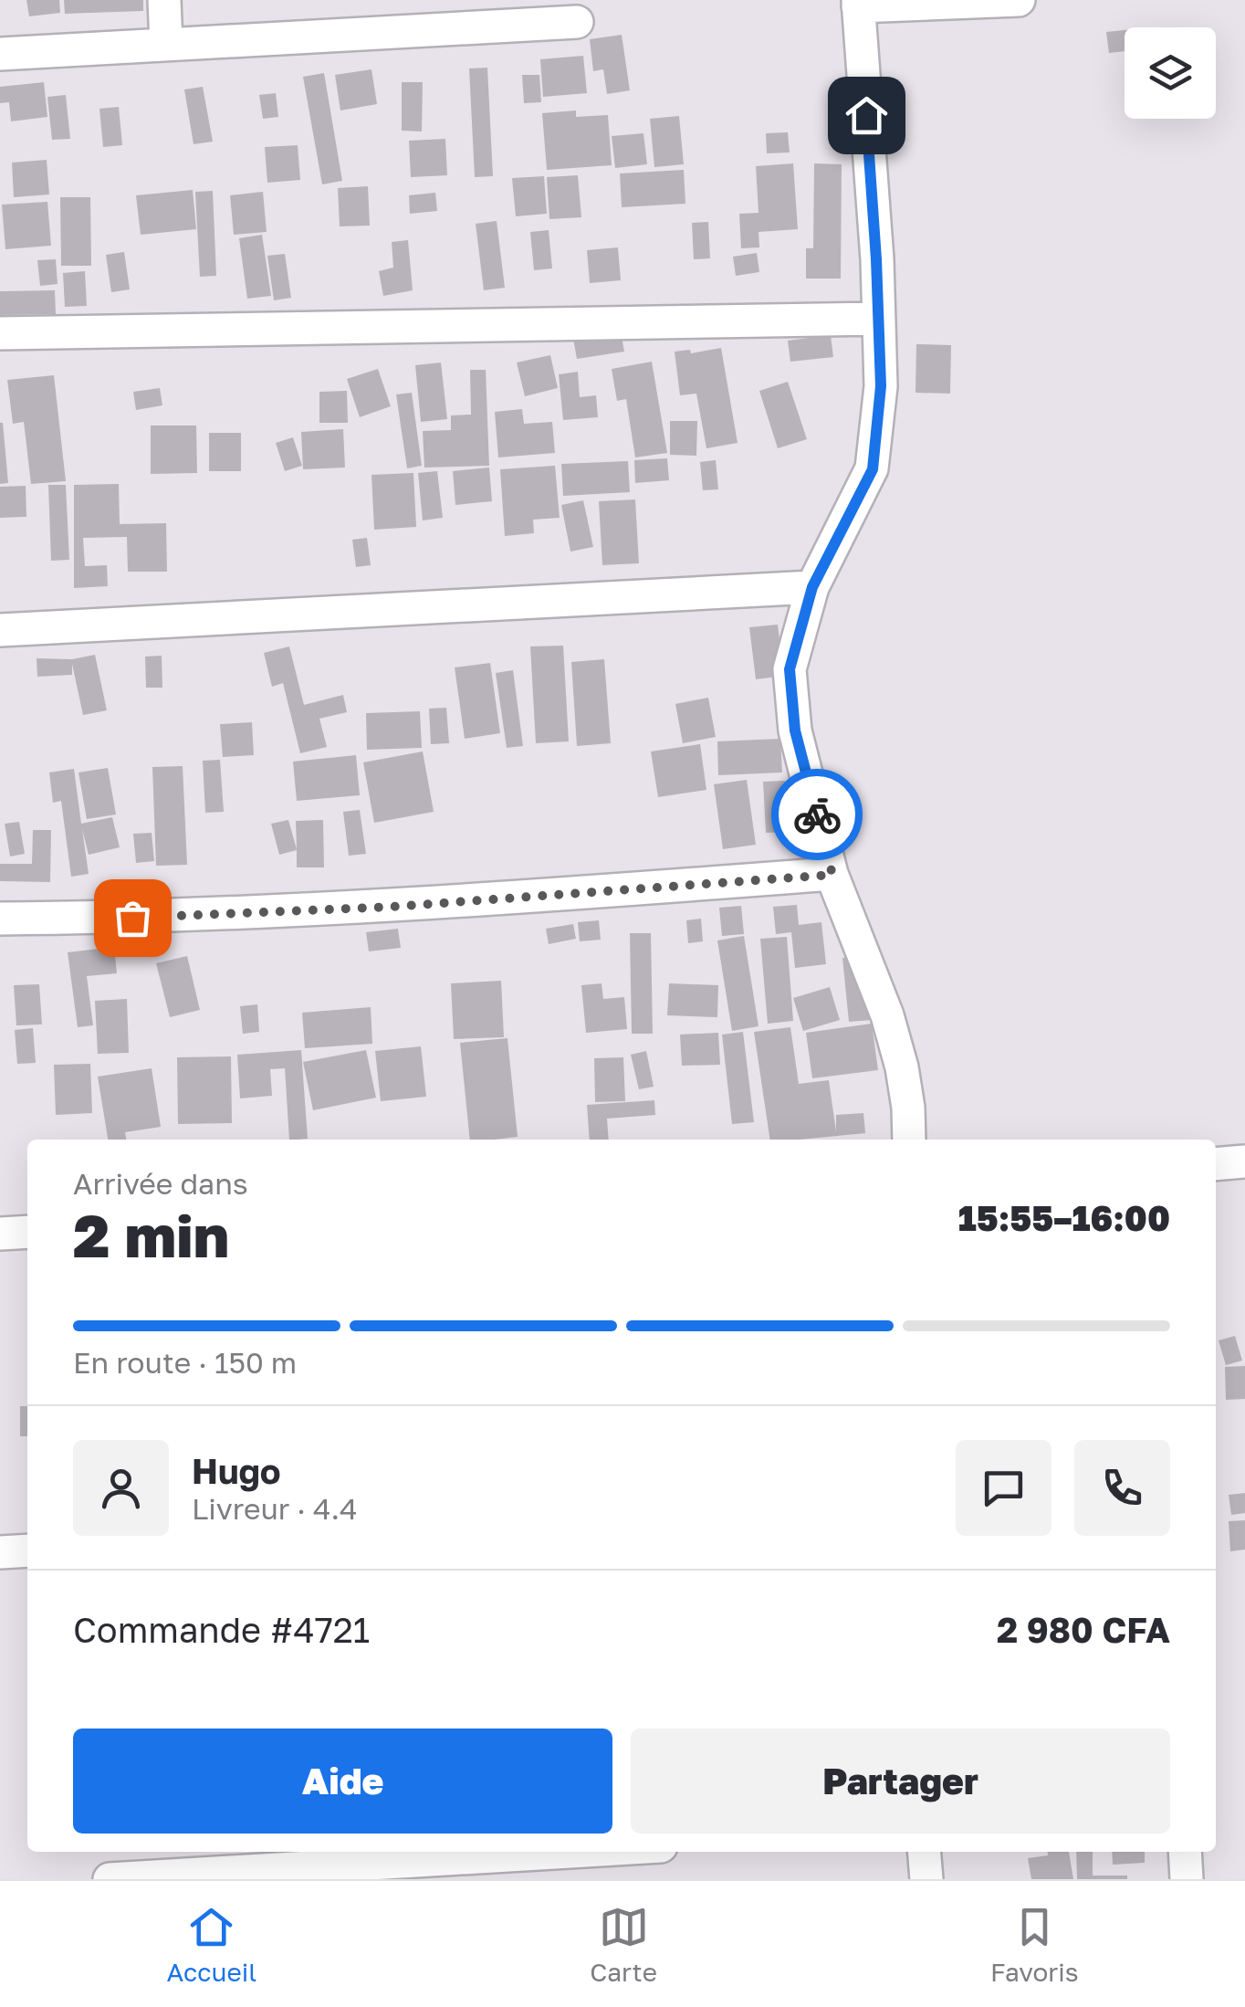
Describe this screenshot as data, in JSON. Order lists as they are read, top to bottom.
{
  "page": {
    "heading": ["2 min", "Arrivée dans", "15:55–16:00"],
    "panel": [
      "Hugo",
      "Livreur · 4.4",
      "Commande #4721",
      "2 980 CFA"
    ],
    "bar": "En route · 150 m",
    "buttons": ["Aide", "Partager"],
    "tabs": ["Accueil", "Carte", "Favoris"]
  }
}
